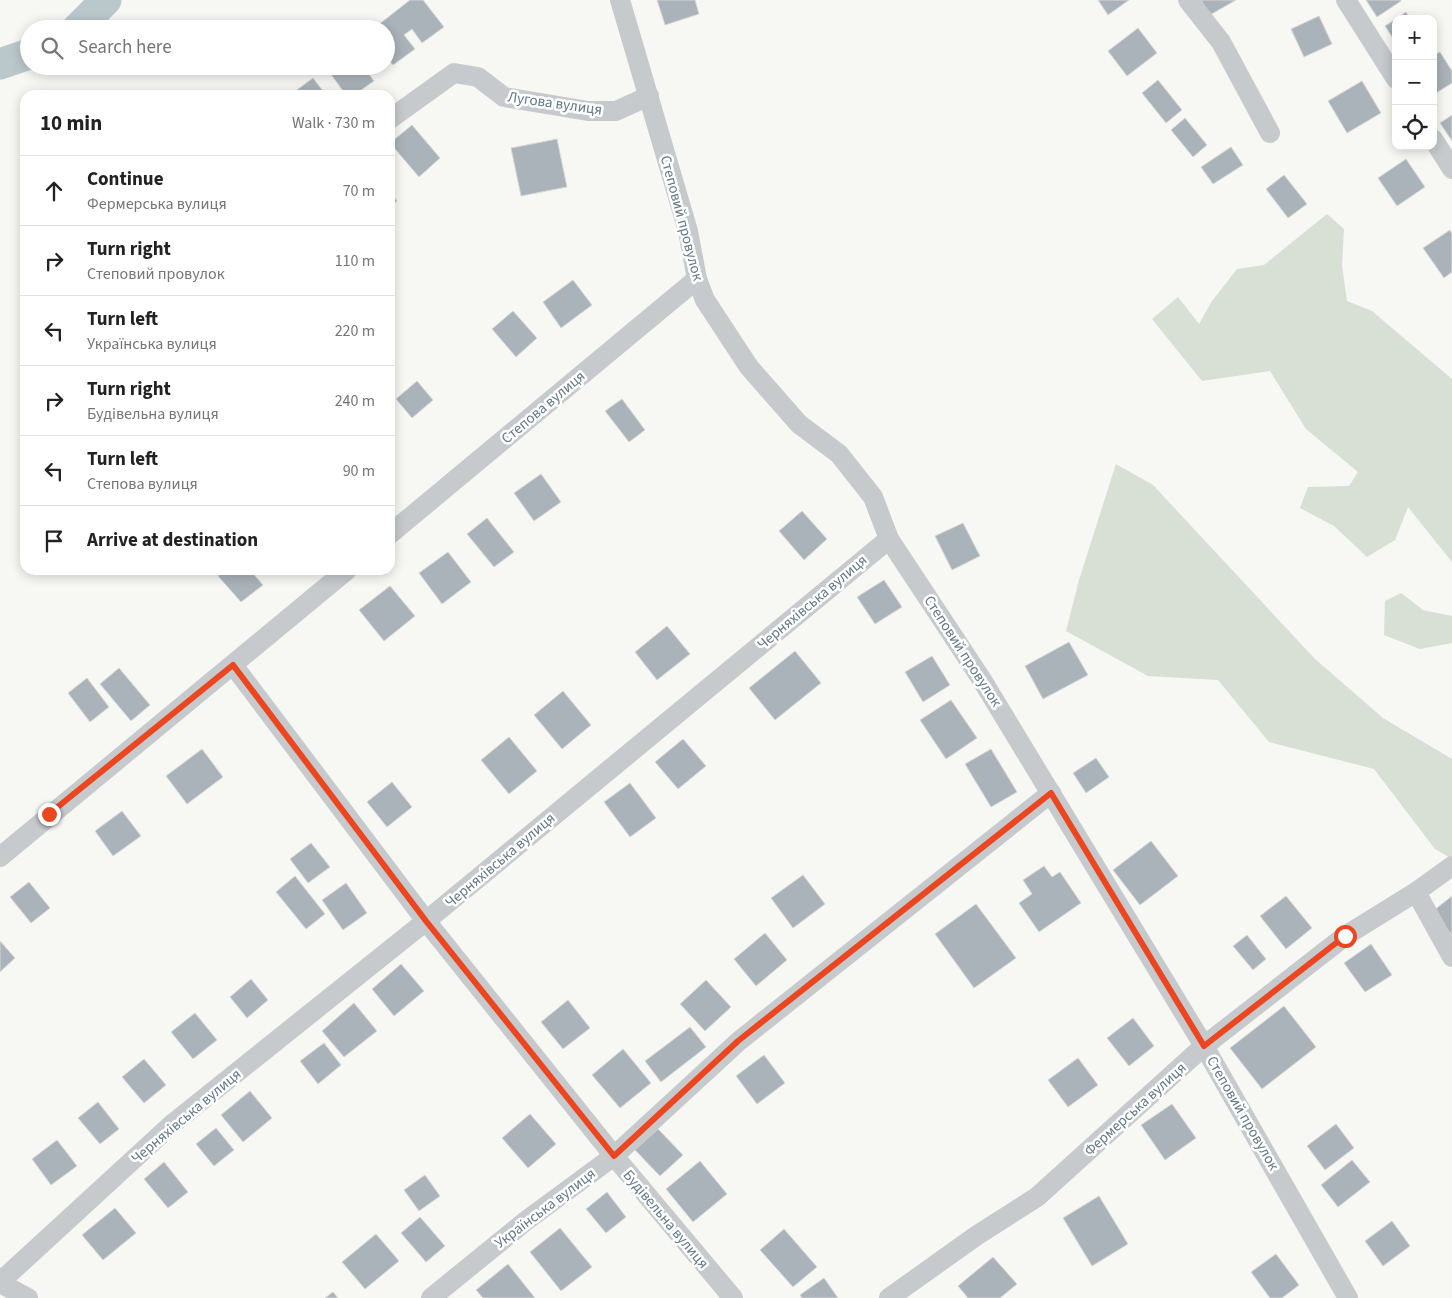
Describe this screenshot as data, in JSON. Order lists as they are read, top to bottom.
{
  "streets": {
    "street": [
      "Лугова вулиця",
      "Степовий провулок",
      "Степова вулиця",
      "Черняхівська вулиця",
      "Фермерська вулиця",
      "Українська вулиця",
      "Будівельна вулиця"
    ]
  },
  "crossings": [
    ["Лугова вулиця", "Степовий провулок"],
    ["Степовий провулок", "Степова вулиця"],
    ["Степовий провулок", "Черняхівська вулиця"],
    ["Степовий провулок", "Фермерська вулиця"],
    ["Степовий провулок", "Українська вулиця"],
    ["Черняхівська вулиця", "Будівельна вулиця"],
    ["Українська вулиця", "Будівельна вулиця"]
  ],
  "page": {
    "map_buttons": ["+", "−"],
    "search": "Search here",
    "heading": ["10 min", "Walk · 730 m"],
    "list": [
      ["Continue", "Фермерська вулиця", "70 m"],
      ["Turn right", "Степовий провулок", "110 m"],
      ["Turn left", "Українська вулиця", "220 m"],
      ["Turn right", "Будівельна вулиця", "240 m"],
      ["Turn left", "Степова вулиця", "90 m"],
      "Arrive at destination"
    ]
  }
}
